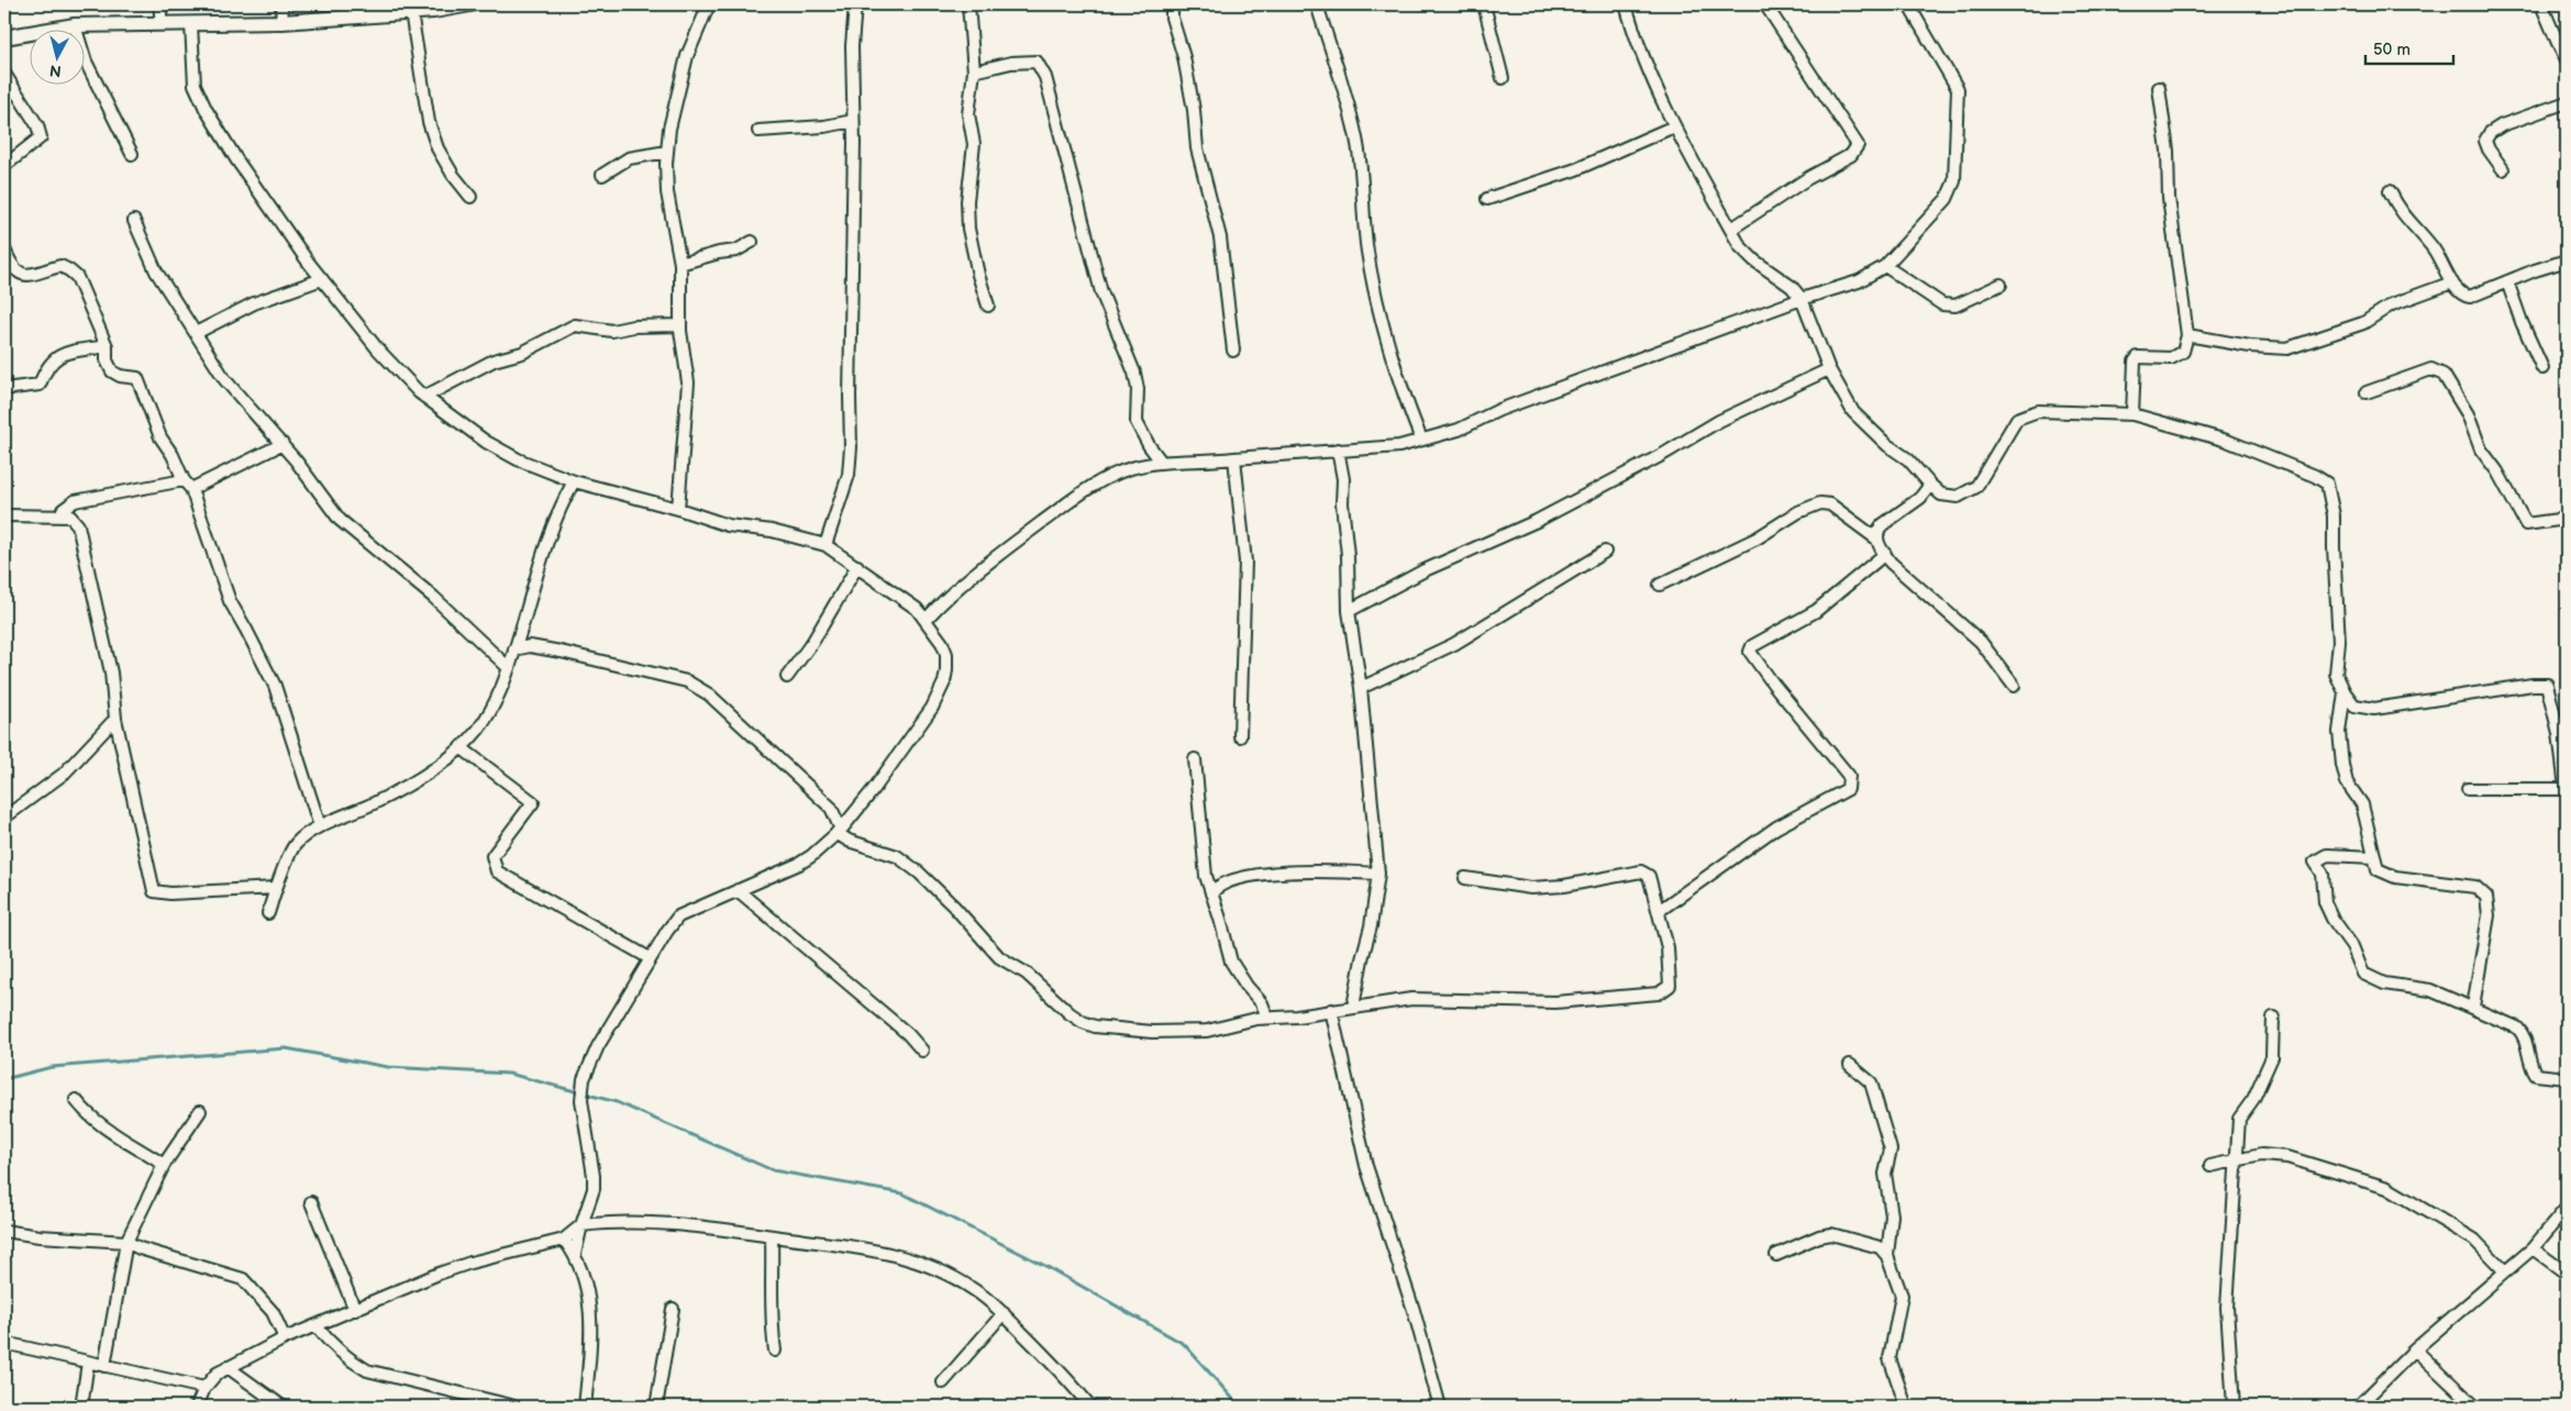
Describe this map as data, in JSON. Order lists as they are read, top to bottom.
{
  "scale_bar": "50 m",
  "north": "bottom"
}
